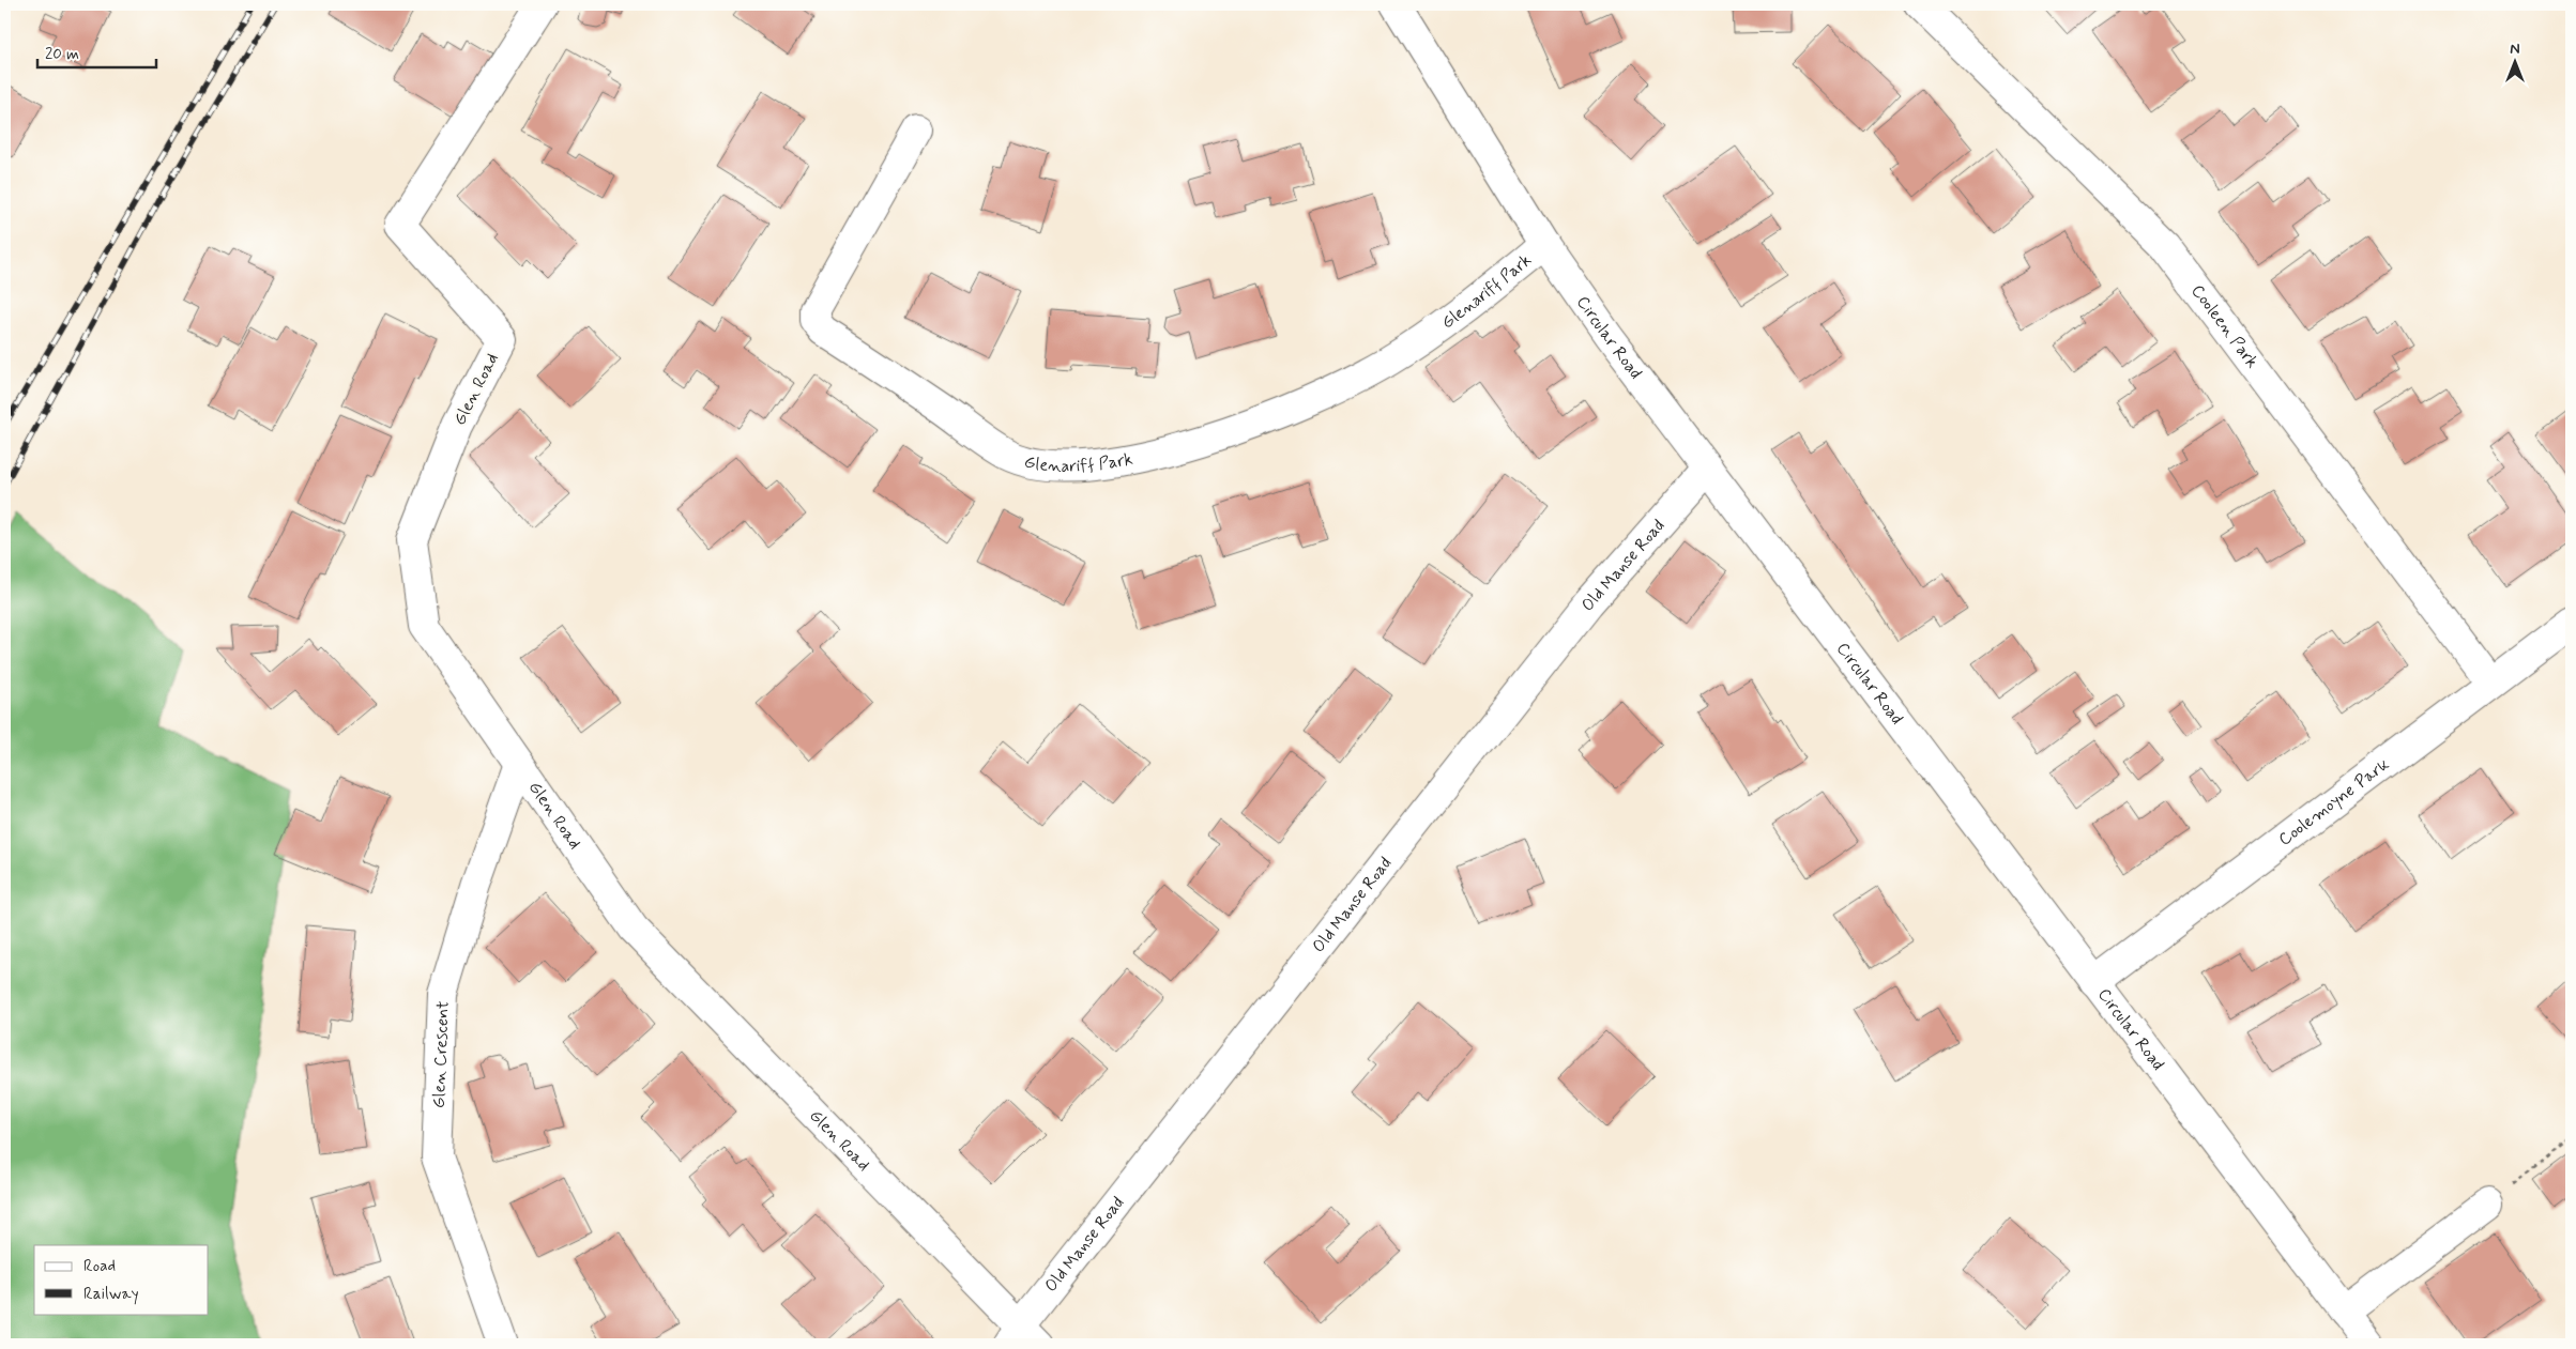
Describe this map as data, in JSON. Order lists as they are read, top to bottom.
{
  "streets": {
    "street": [
      "Glenariff Park",
      "Cooleen Park",
      "Circular Road",
      "Glen Road",
      "Old Manse Road",
      "Coolemoyne Park",
      "Glen Crescent"
    ]
  },
  "crossings": [
    ["Glenariff Park", "Circular Road"],
    ["Cooleen Park", "Coolemoyne Park"],
    ["Circular Road", "Old Manse Road"],
    ["Circular Road", "Coolemoyne Park"],
    ["Glen Road", "Old Manse Road"],
    ["Glen Road", "Glen Crescent"]
  ],
  "legend": ["Road", "Railway"],
  "scale_bar": "20 m",
  "north": "top"
}
